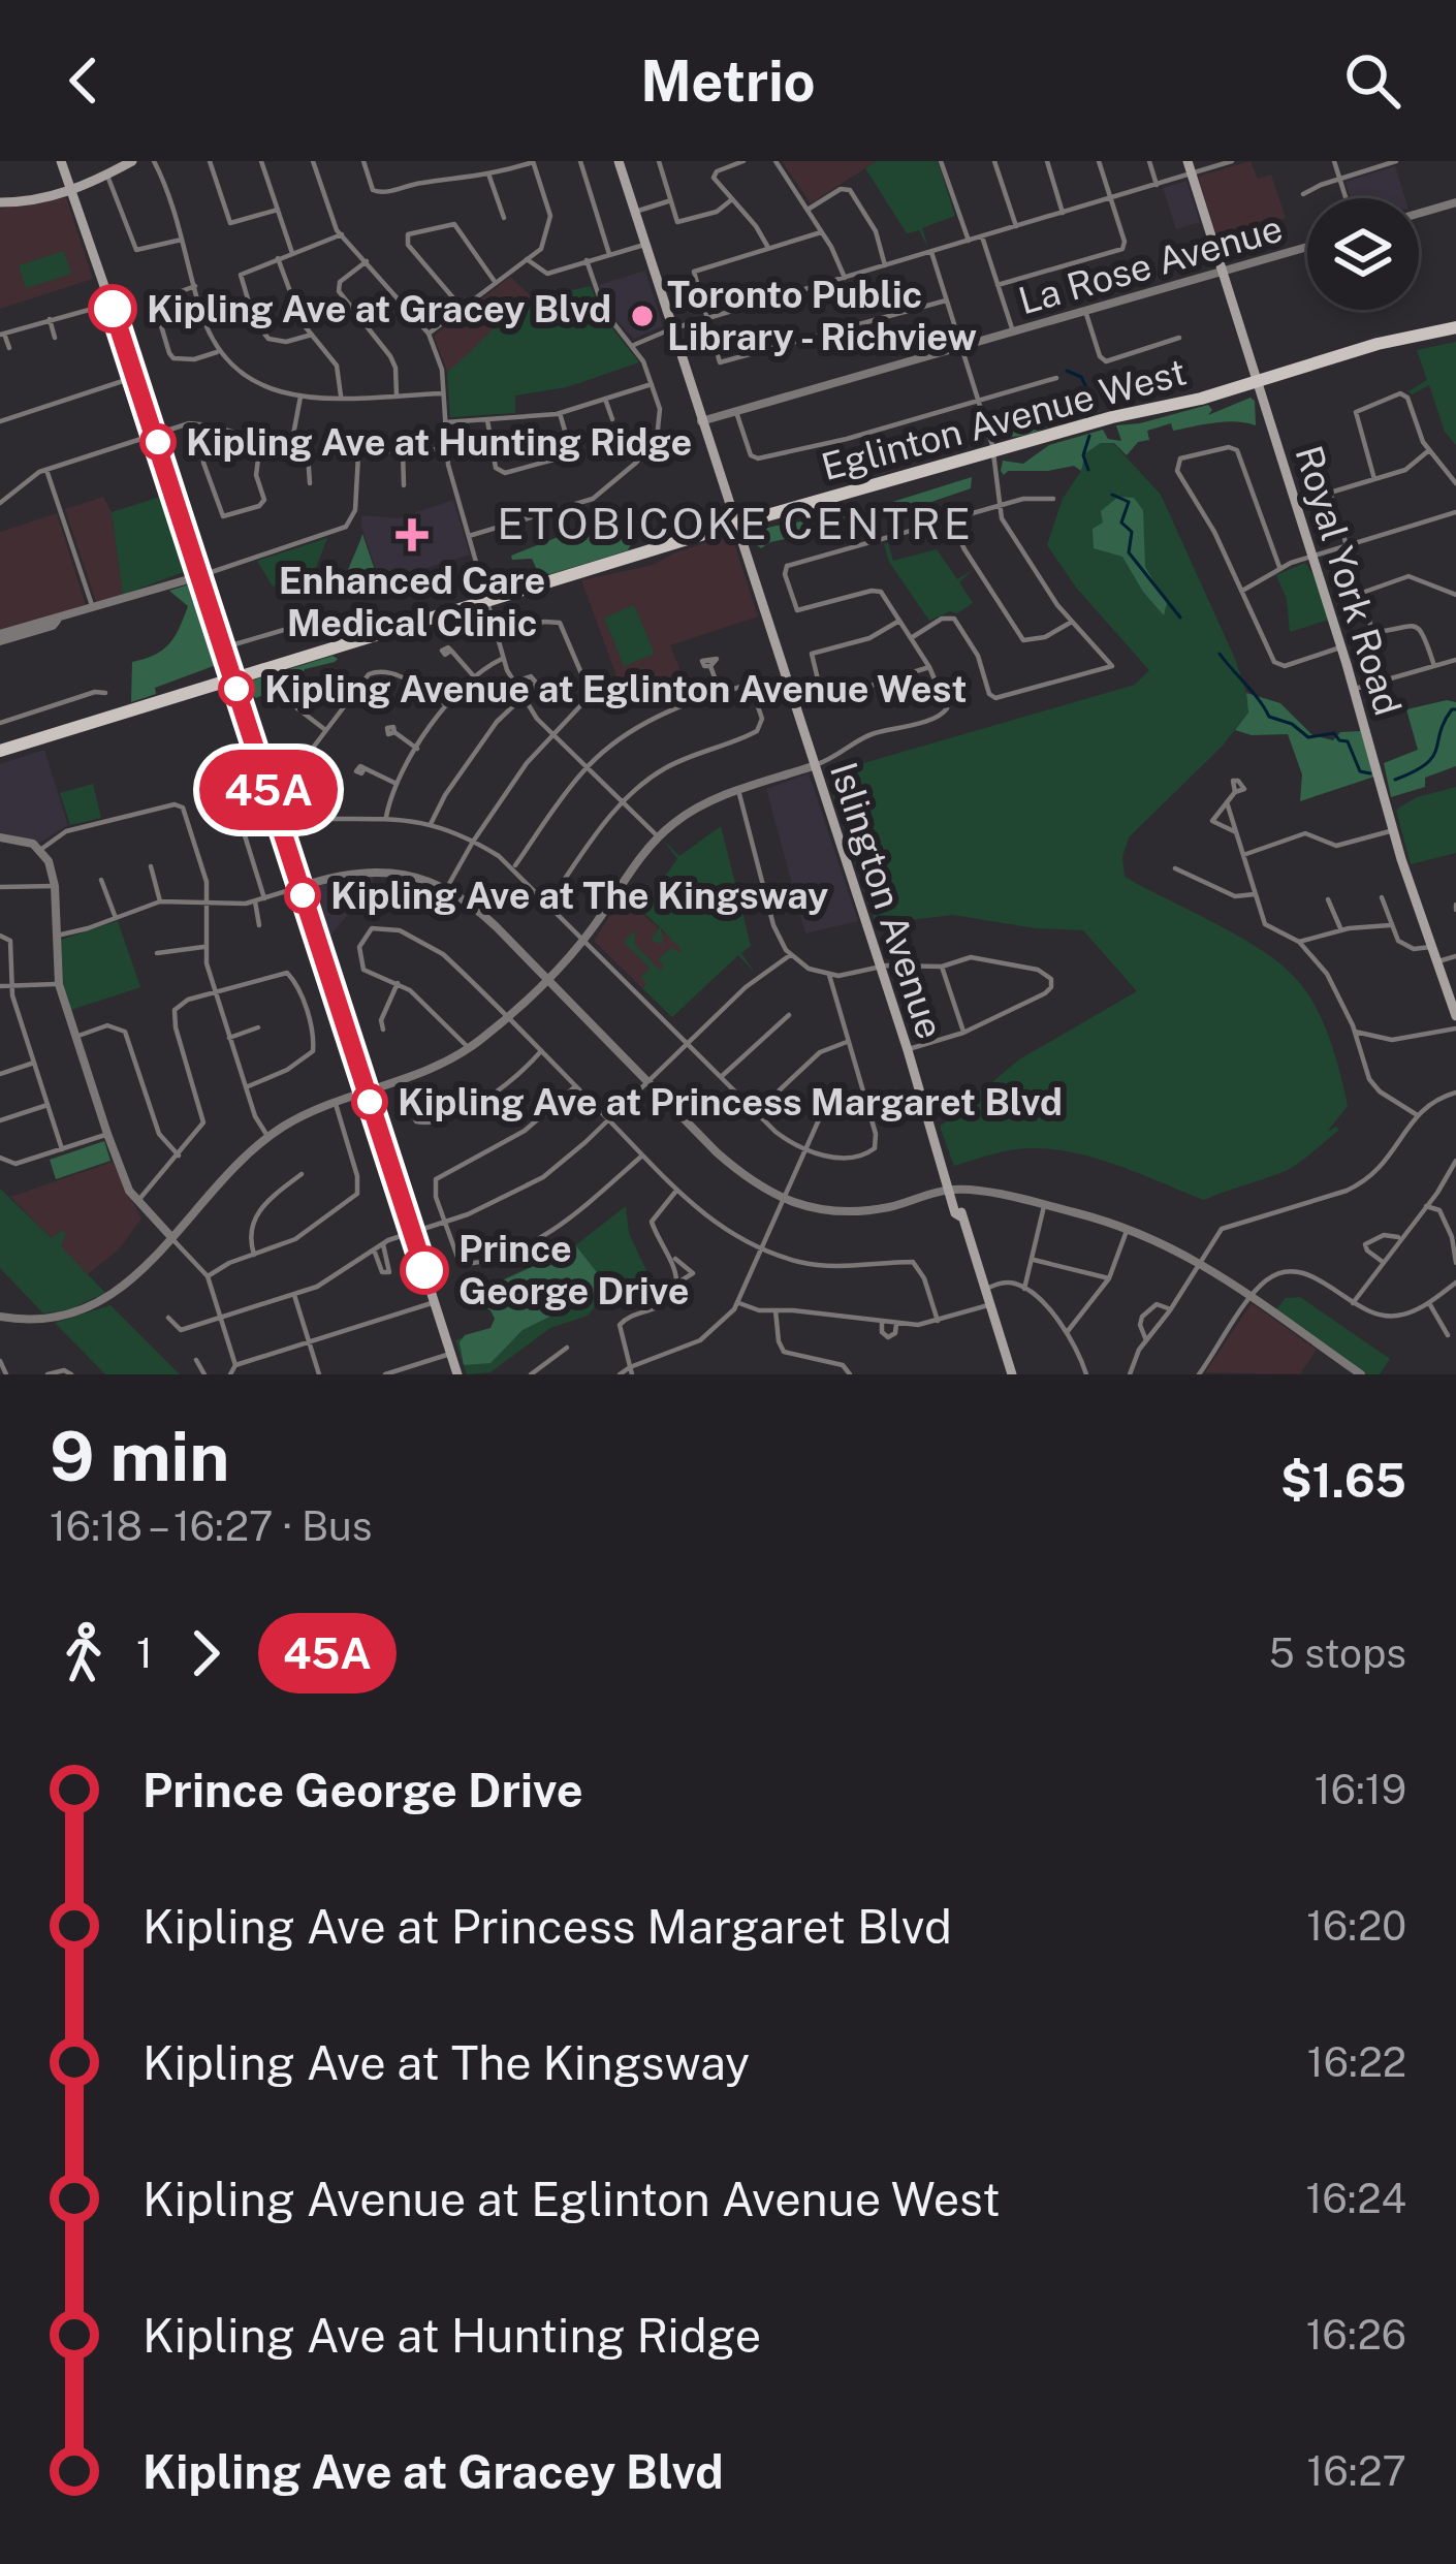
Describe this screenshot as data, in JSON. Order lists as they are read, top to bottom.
{
  "streets": {
    "main road": ["Eglinton Avenue West", "Royal York Road", "Islington Avenue"],
    "street": ["La Rose Avenue"]
  },
  "crossings": [
    ["La Rose Avenue", "Royal York Road"],
    ["La Rose Avenue", "Islington Avenue"],
    ["Eglinton Avenue West", "Royal York Road"],
    ["Eglinton Avenue West", "Islington Avenue"]
  ],
  "districts": ["ETOBICOKE CENTRE"],
  "places": {
    "other": [
      "Kipling Ave at Gracey Blvd",
      "Toronto Public Library - Richview",
      "Kipling Ave at Hunting Ridge",
      "Kipling Avenue at Eglinton Avenue West",
      "Kipling Ave at The Kingsway",
      "Kipling Ave at Princess Margaret Blvd",
      "Prince George Drive"
    ],
    "health": ["Enhanced Care Medical Clinic"]
  },
  "lines": ["bus line 45A"],
  "page": {
    "header": "Metrio",
    "on_map": "45A",
    "heading": ["9 min", "16:18 – 16:27 · Bus", "$1.65"],
    "legs": ["1", "45A", "5 stops"],
    "list": [
      {
        "name": "Prince George Drive",
        "value": "16:19"
      },
      {
        "name": "Kipling Ave at Princess Margaret Blvd",
        "value": "16:20"
      },
      {
        "name": "Kipling Ave at The Kingsway",
        "value": "16:22"
      },
      {
        "name": "Kipling Avenue at Eglinton Avenue West",
        "value": "16:24"
      },
      {
        "name": "Kipling Ave at Hunting Ridge",
        "value": "16:26"
      },
      {
        "name": "Kipling Ave at Gracey Blvd",
        "value": "16:27"
      }
    ]
  }
}
